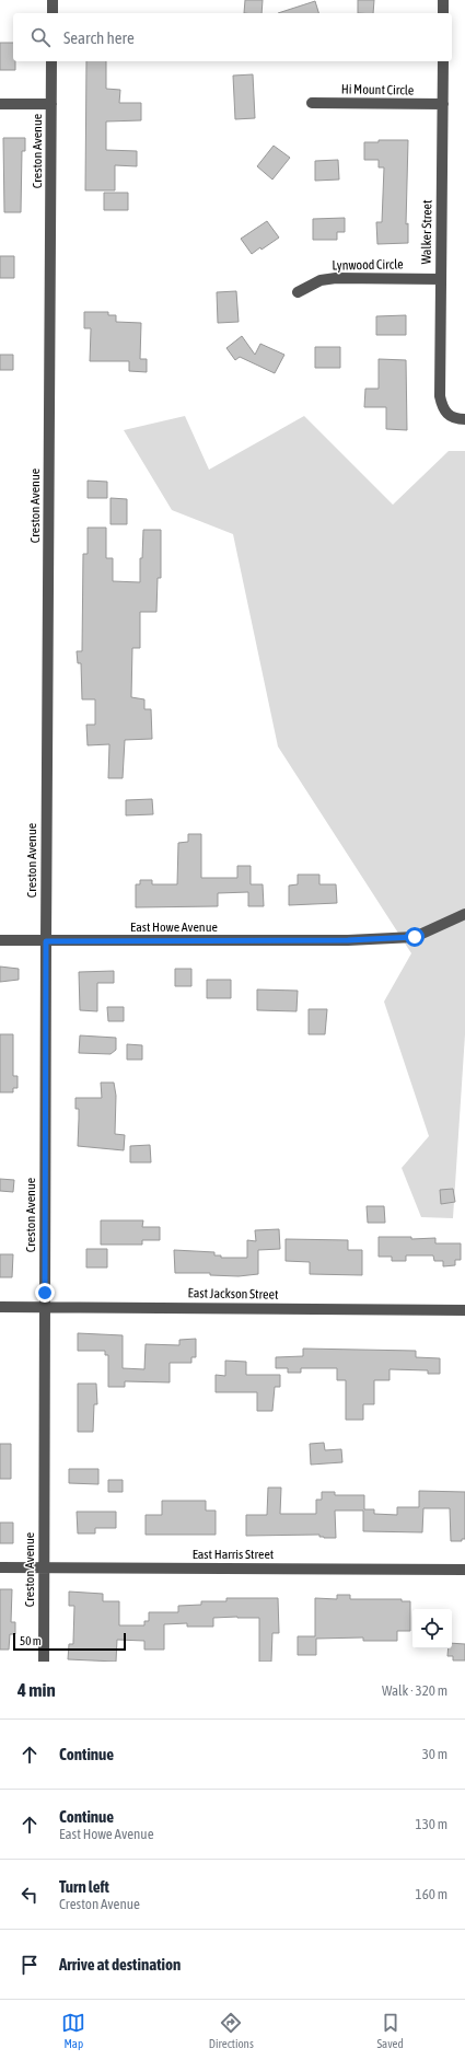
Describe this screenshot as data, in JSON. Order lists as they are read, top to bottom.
{
  "streets": {
    "street": [
      "Hi Mount Circle",
      "Creston Avenue",
      "Walker Street",
      "Lynwood Circle",
      "East Howe Avenue",
      "East Jackson Street",
      "East Harris Street"
    ]
  },
  "crossings": [
    ["Hi Mount Circle", "Walker Street"],
    ["Creston Avenue", "East Howe Avenue"],
    ["Creston Avenue", "East Jackson Street"],
    ["Creston Avenue", "East Harris Street"],
    ["Walker Street", "Lynwood Circle"]
  ],
  "scale_bar": "50 m",
  "page": {
    "search": "Search here",
    "scale": "50 m",
    "heading": ["4 min", "Walk · 320 m"],
    "list": [
      ["Continue", "30 m"],
      ["Continue", "East Howe Avenue", "130 m"],
      ["Turn left", "Creston Avenue", "160 m"],
      "Arrive at destination"
    ],
    "nav": ["Map", "Directions", "Saved"]
  }
}
